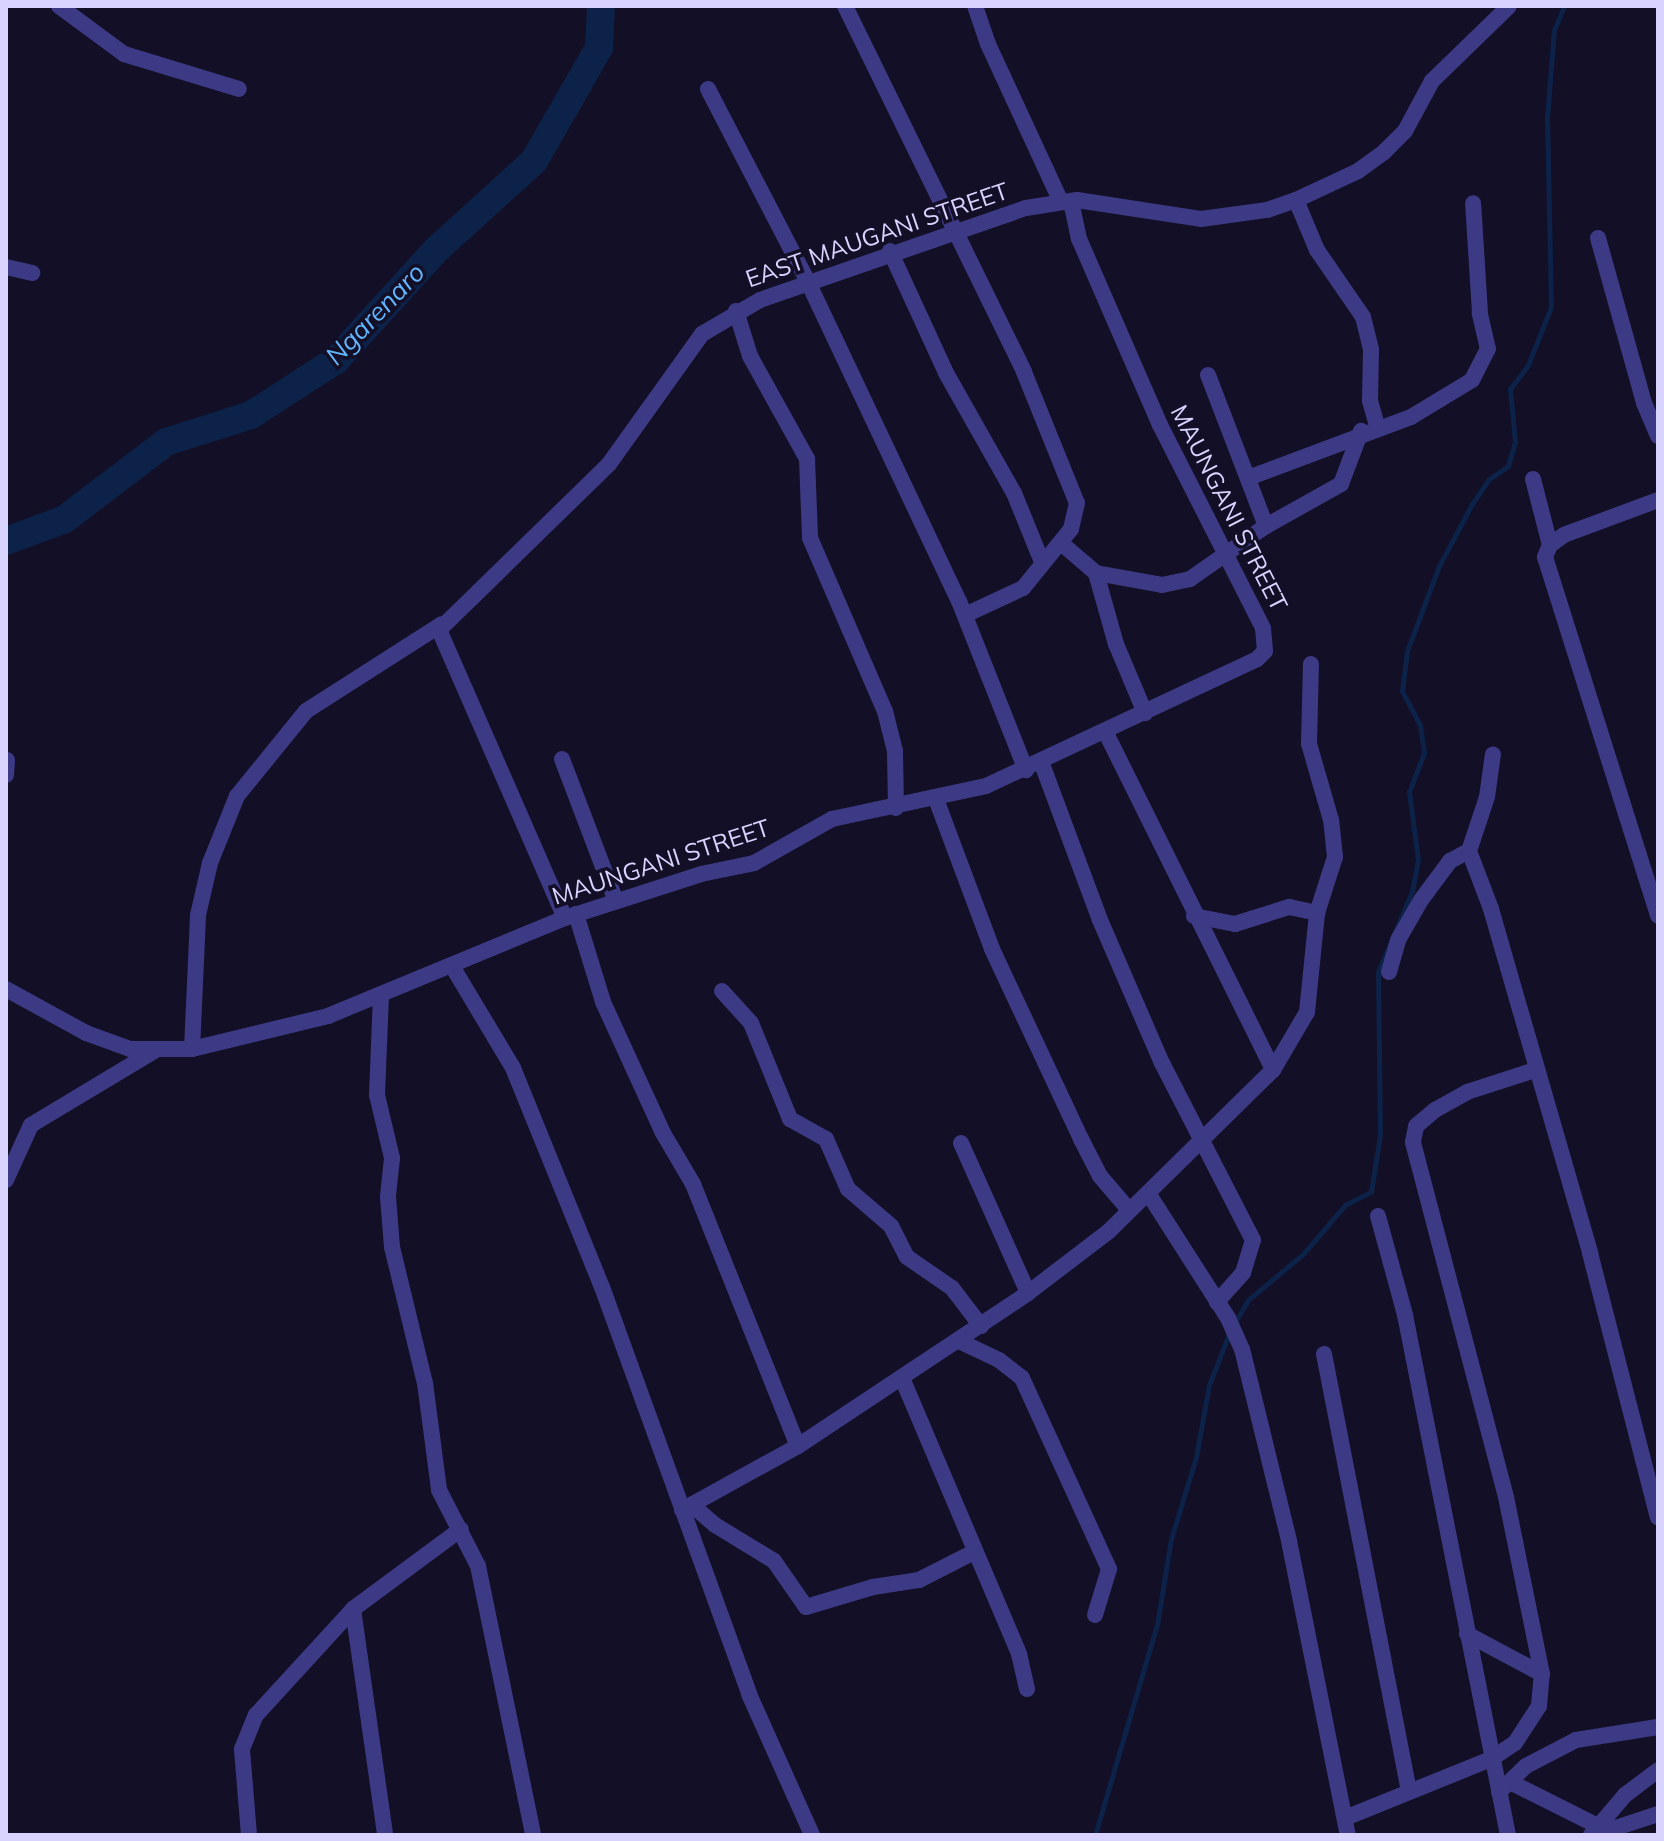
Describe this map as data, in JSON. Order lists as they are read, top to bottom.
{
  "streets": {
    "street": ["EAST MAUGANI STREET", "MAUNGANI STREET"]
  },
  "crossings": [
    ["EAST MAUGANI STREET", "MAUNGANI STREET"]
  ],
  "water": ["Ngarenaro"]
}
